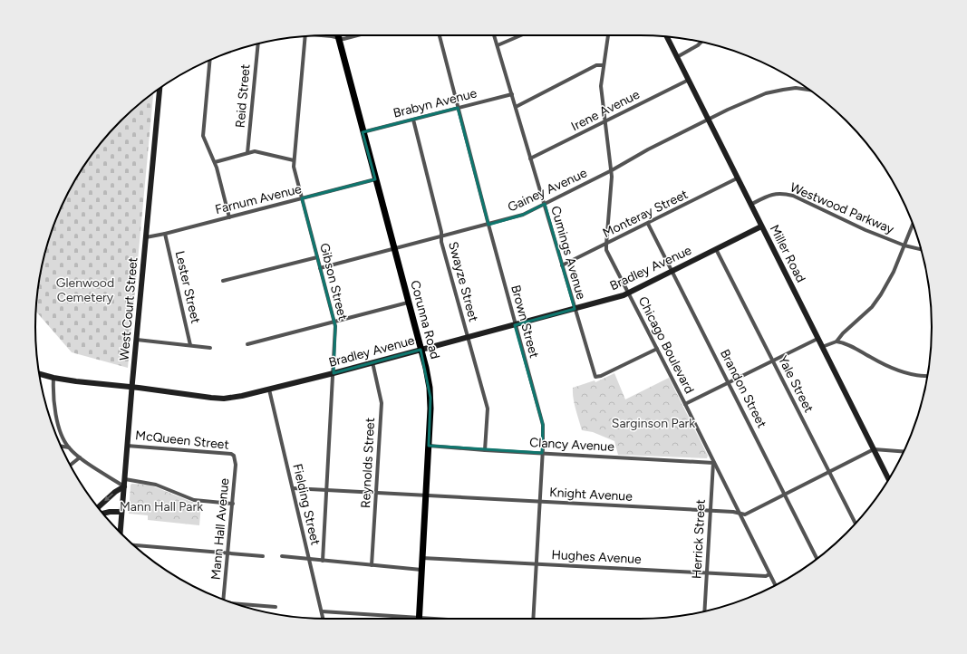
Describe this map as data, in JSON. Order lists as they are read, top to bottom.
{
  "streets": {
    "main road": ["Corunna Road"],
    "street": [
      "Reid Street",
      "Brabyn Avenue",
      "Irene Avenue",
      "Gainey Avenue",
      "Farnum Avenue",
      "Westwood Parkway",
      "Monteray Street",
      "Cumings Avenue",
      "Miller Road",
      "Bradley Avenue",
      "Gibson Street",
      "Swayze Street",
      "Lester Street",
      "West Court Street",
      "Brown Street",
      "Chicago Boulevard",
      "Yale Street",
      "Brandon Street",
      "McQueen Street",
      "Clancy Avenue",
      "Reynolds Street",
      "Knight Avenue",
      "Fielding Street",
      "Mann Hall Avenue",
      "Herrick Street",
      "Hughes Avenue"
    ]
  },
  "crossings": [
    ["Brabyn Avenue", "Cumings Avenue"],
    ["Brabyn Avenue", "Swayze Street"],
    ["Brabyn Avenue", "Corunna Road"],
    ["Brabyn Avenue", "Brown Street"],
    ["Irene Avenue", "Cumings Avenue"],
    ["Irene Avenue", "Miller Road"],
    ["Irene Avenue", "Chicago Boulevard"],
    ["Gainey Avenue", "Cumings Avenue"],
    ["Gainey Avenue", "Miller Road"],
    ["Gainey Avenue", "Gibson Street"],
    ["Gainey Avenue", "Swayze Street"],
    ["Gainey Avenue", "Corunna Road"],
    ["Gainey Avenue", "Brown Street"],
    ["Gainey Avenue", "Chicago Boulevard"],
    ["Farnum Avenue", "Gibson Street"],
    ["Farnum Avenue", "Lester Street"],
    ["Farnum Avenue", "West Court Street"],
    ["Farnum Avenue", "Corunna Road"],
    ["Westwood Parkway", "Miller Road"],
    ["Monteray Street", "Cumings Avenue"],
    ["Monteray Street", "Miller Road"],
    ["Monteray Street", "Chicago Boulevard"],
    ["Monteray Street", "Brandon Street"],
    ["Cumings Avenue", "Bradley Avenue"],
    ["Cumings Avenue", "Chicago Boulevard"],
    ["Miller Road", "Bradley Avenue"],
    ["Miller Road", "Knight Avenue"],
    ["Bradley Avenue", "Gibson Street"],
    ["Bradley Avenue", "Swayze Street"],
    ["Bradley Avenue", "West Court Street"],
    ["Bradley Avenue", "Corunna Road"],
    ["Bradley Avenue", "Brown Street"],
    ["Bradley Avenue", "Chicago Boulevard"],
    ["Bradley Avenue", "Yale Street"],
    ["Bradley Avenue", "Brandon Street"],
    ["Bradley Avenue", "Reynolds Street"],
    ["Bradley Avenue", "Fielding Street"],
    ["Gibson Street", "Knight Avenue"],
    ["Swayze Street", "Clancy Avenue"],
    ["West Court Street", "McQueen Street"],
    ["Corunna Road", "Clancy Avenue"],
    ["Corunna Road", "Knight Avenue"],
    ["Corunna Road", "Hughes Avenue"],
    ["Brown Street", "Clancy Avenue"],
    ["Brown Street", "Knight Avenue"],
    ["Brown Street", "Hughes Avenue"],
    ["Chicago Boulevard", "Clancy Avenue"],
    ["Chicago Boulevard", "Knight Avenue"],
    ["Chicago Boulevard", "Herrick Street"],
    ["Chicago Boulevard", "Hughes Avenue"],
    ["Yale Street", "Knight Avenue"],
    ["Brandon Street", "Knight Avenue"],
    ["McQueen Street", "Mann Hall Avenue"],
    ["Clancy Avenue", "Herrick Street"],
    ["Reynolds Street", "Knight Avenue"],
    ["Knight Avenue", "Fielding Street"],
    ["Knight Avenue", "Herrick Street"],
    ["Herrick Street", "Hughes Avenue"]
  ],
  "parks": ["Glenwood Cemetery", "Sarginson Park", "Mann Hall Park"]
}
